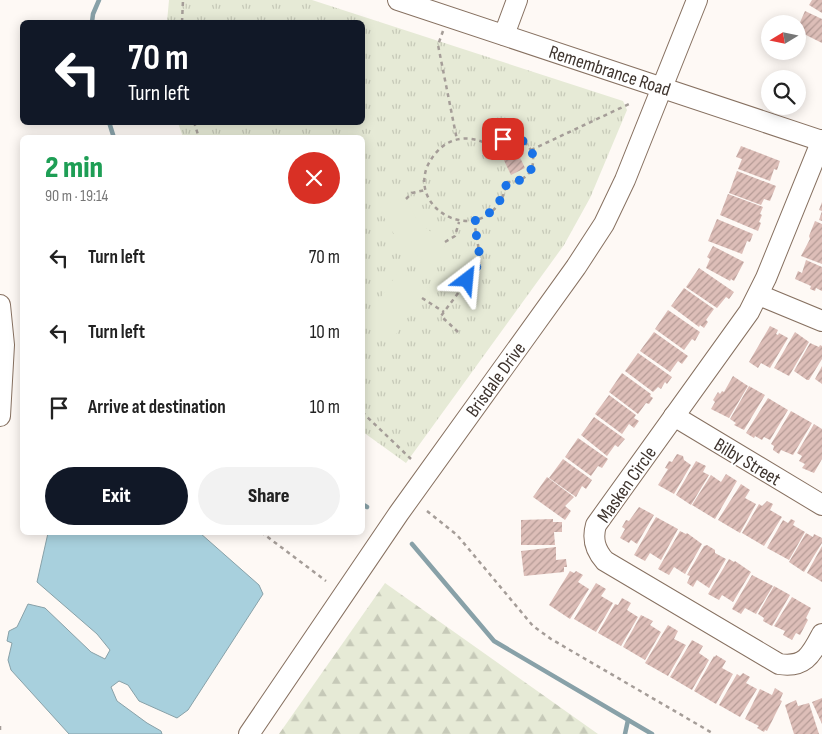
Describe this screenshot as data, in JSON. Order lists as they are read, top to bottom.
{
  "streets": {
    "street": [
      "Remembrance Road",
      "Brisdale Drive",
      "Bilby Street",
      "Masken Circle"
    ]
  },
  "crossings": [
    ["Remembrance Road", "Brisdale Drive"],
    ["Remembrance Road", "Masken Circle"],
    ["Bilby Street", "Masken Circle"]
  ],
  "north": "left",
  "page": {
    "turn": ["70 m", "Turn left"],
    "heading": ["2 min", "90 m · 19:14"],
    "list": [
      {
        "name": "Turn left",
        "value": "70 m"
      },
      {
        "name": "Turn left",
        "value": "10 m"
      },
      {
        "name": "Arrive at destination",
        "value": "10 m"
      }
    ],
    "buttons": ["Exit", "Share"]
  }
}
